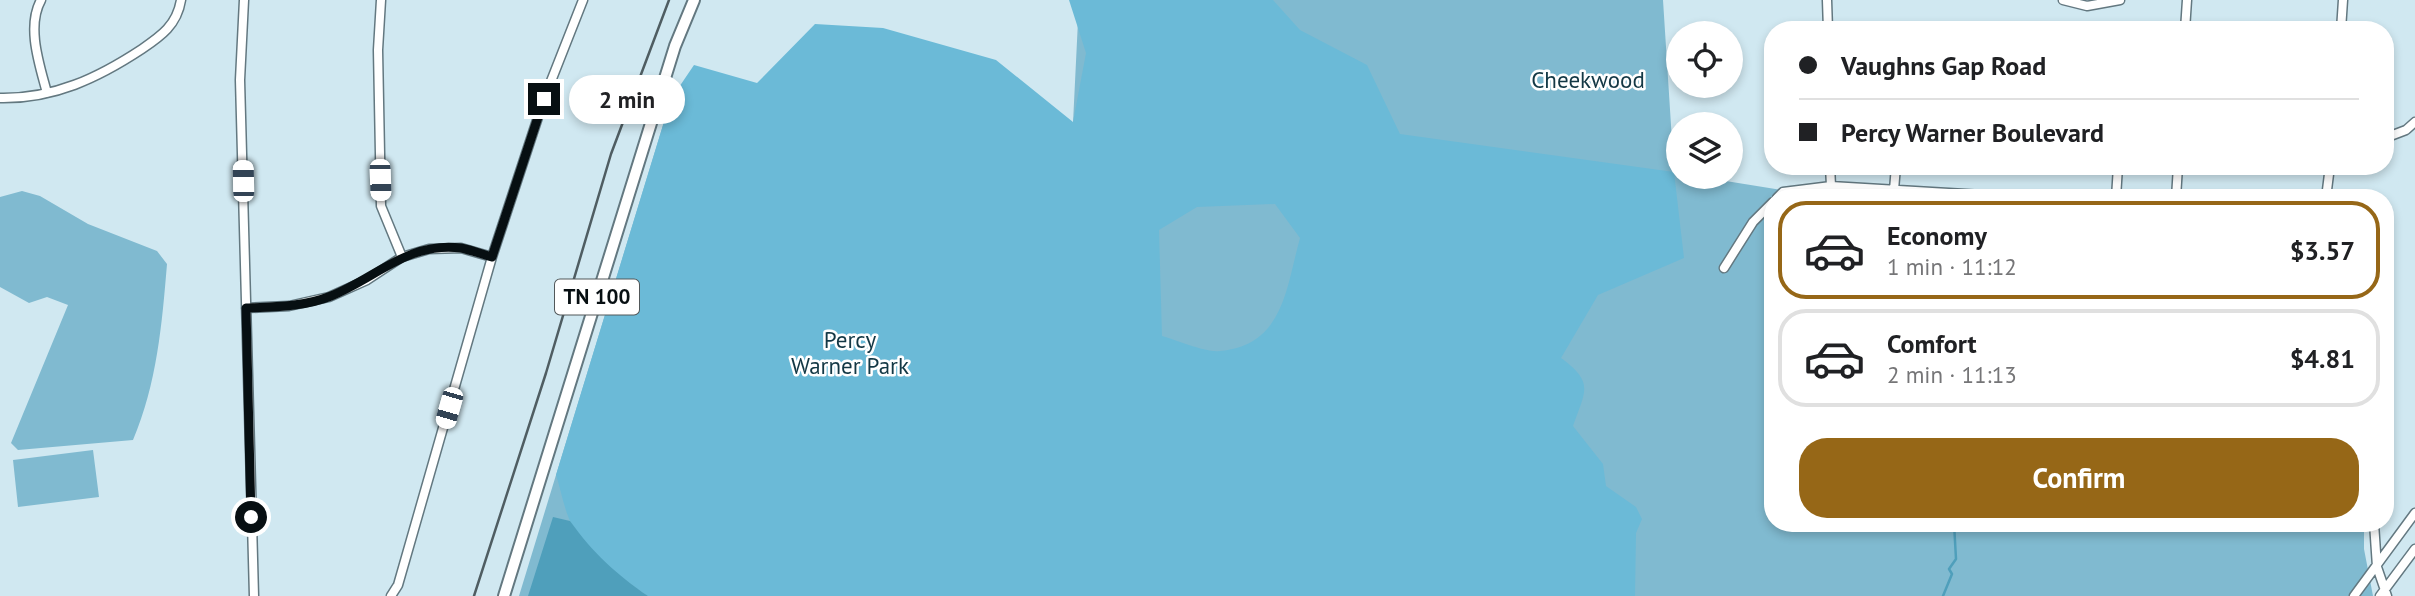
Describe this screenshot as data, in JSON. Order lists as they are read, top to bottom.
{
  "streets": {
    "main road": ["TN 100"]
  },
  "parks": ["Cheekwood", "Percy Warner Park"],
  "page": {
    "banner": ["Vaughns Gap Road", "Percy Warner Boulevard"],
    "bubble": "2 min",
    "list": [
      {
        "name": "Economy",
        "note": "1 min · 11:12",
        "value": "$3.57"
      },
      {
        "name": "Comfort",
        "note": "2 min · 11:13",
        "value": "$4.81"
      }
    ],
    "buttons": "Confirm"
  }
}
